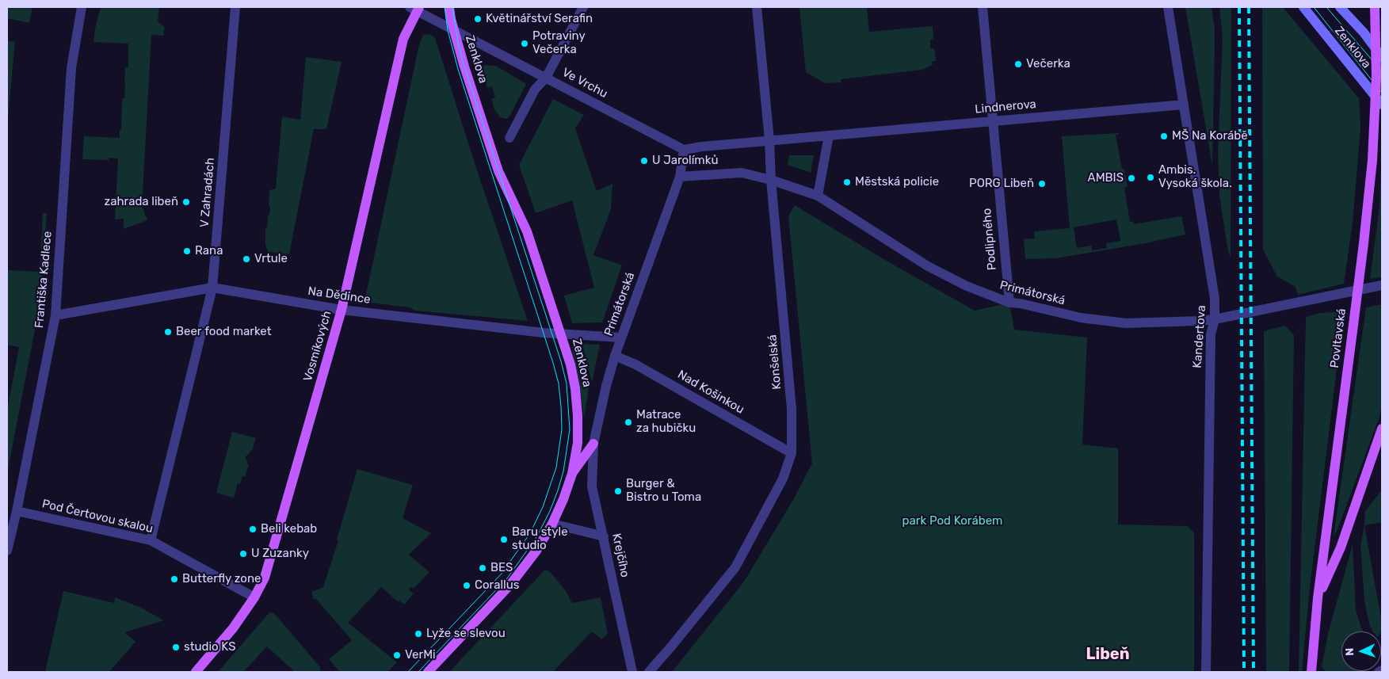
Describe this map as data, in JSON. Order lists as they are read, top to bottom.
{
  "streets": {
    "main road": ["Zenklova", "Povltavská", "Vosmíkových"],
    "street": [
      "Ve Vrchu",
      "Lindnerova",
      "V Zahradách",
      "Podlipného",
      "Františka Kadlece",
      "Primátorská",
      "Na Dědince",
      "Kandertova",
      "Konšelská",
      "Nad Košinkou",
      "Pod Čertovou skalou",
      "Krejčího"
    ]
  },
  "crossings": [
    ["Zenklova", "Ve Vrchu"],
    ["Zenklova", "Na Dědince"],
    ["Zenklova", "Vosmíkových"],
    ["Ve Vrchu", "Lindnerova"],
    ["Ve Vrchu", "Primátorská"],
    ["Lindnerova", "Podlipného"],
    ["Lindnerova", "Primátorská"],
    ["Lindnerova", "Kandertova"],
    ["Lindnerova", "Konšelská"],
    ["V Zahradách", "Na Dědince"],
    ["V Zahradách", "Pod Čertovou skalou"],
    ["Podlipného", "Primátorská"],
    ["Františka Kadlece", "Na Dědince"],
    ["Františka Kadlece", "Pod Čertovou skalou"],
    ["Primátorská", "Na Dědince"],
    ["Primátorská", "Kandertova"],
    ["Primátorská", "Konšelská"],
    ["Primátorská", "Nad Košinkou"],
    ["Primátorská", "Krejčího"],
    ["Na Dědince", "Vosmíkových"],
    ["Vosmíkových", "Pod Čertovou skalou"],
    ["Konšelská", "Nad Košinkou"]
  ],
  "districts": ["Libeň"],
  "parks": ["park Pod Korábem"],
  "places": [
    "Květinářství Serafin",
    "Potraviny Večerka",
    "Večerka",
    "MŠ Na Korábě",
    "U Jarolímků",
    "Ambis. Vysoká škola.",
    "AMBIS",
    "Městská policie",
    "PORG Libeň",
    "zahrada libeň",
    "Rana",
    "Vrtule",
    "Beer food market",
    "Matrace za hubičku",
    "Burger & Bistro u Toma",
    "Beli kebab",
    "Baru style studio",
    "U Zuzanky",
    "BES",
    "Butterfly zone",
    "Corallus",
    "Lyže se slevou",
    "studio KS",
    "VerMi"
  ],
  "north": "left"
}
